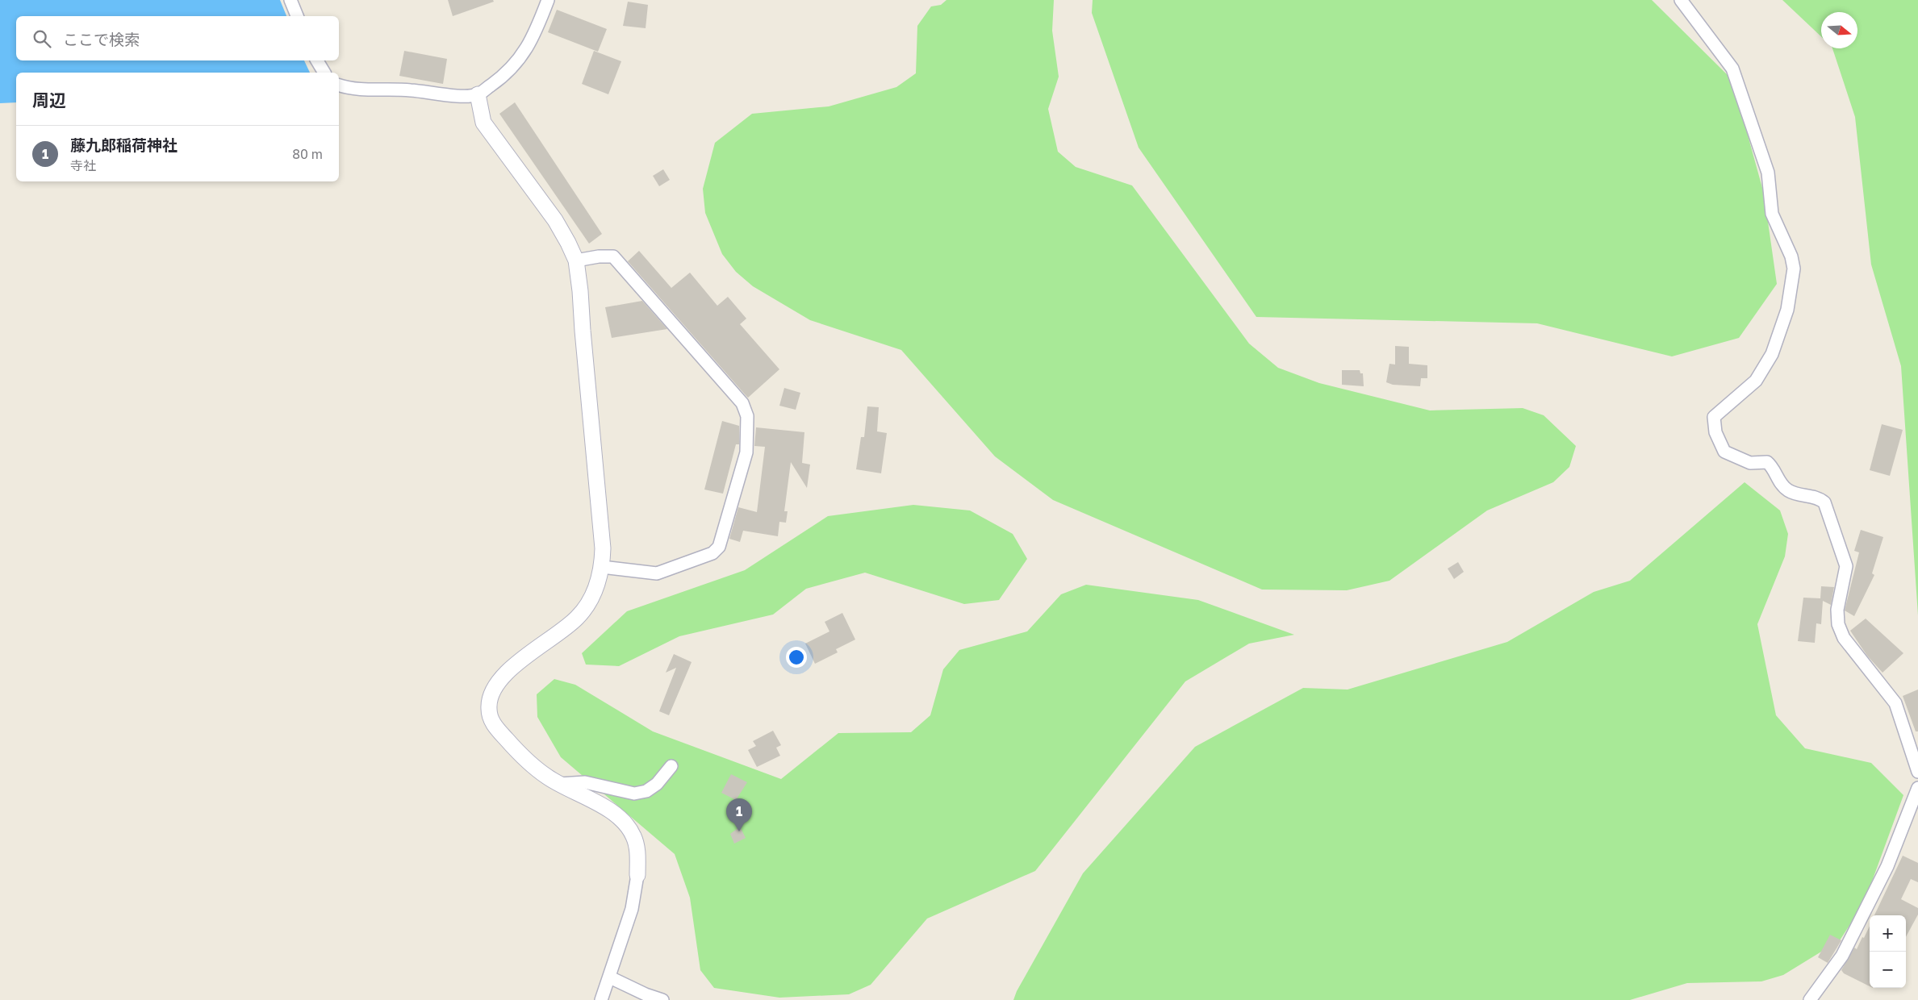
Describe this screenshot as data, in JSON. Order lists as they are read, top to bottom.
{
  "north": "right",
  "page": {
    "search": "ここで検索",
    "heading": "周辺",
    "list": [
      {
        "mark": "1",
        "name": "藤九郎稲荷神社",
        "note": "寺社",
        "value": "80 m"
      }
    ],
    "pins": "1",
    "map_buttons": ["+", "−"]
  }
}
